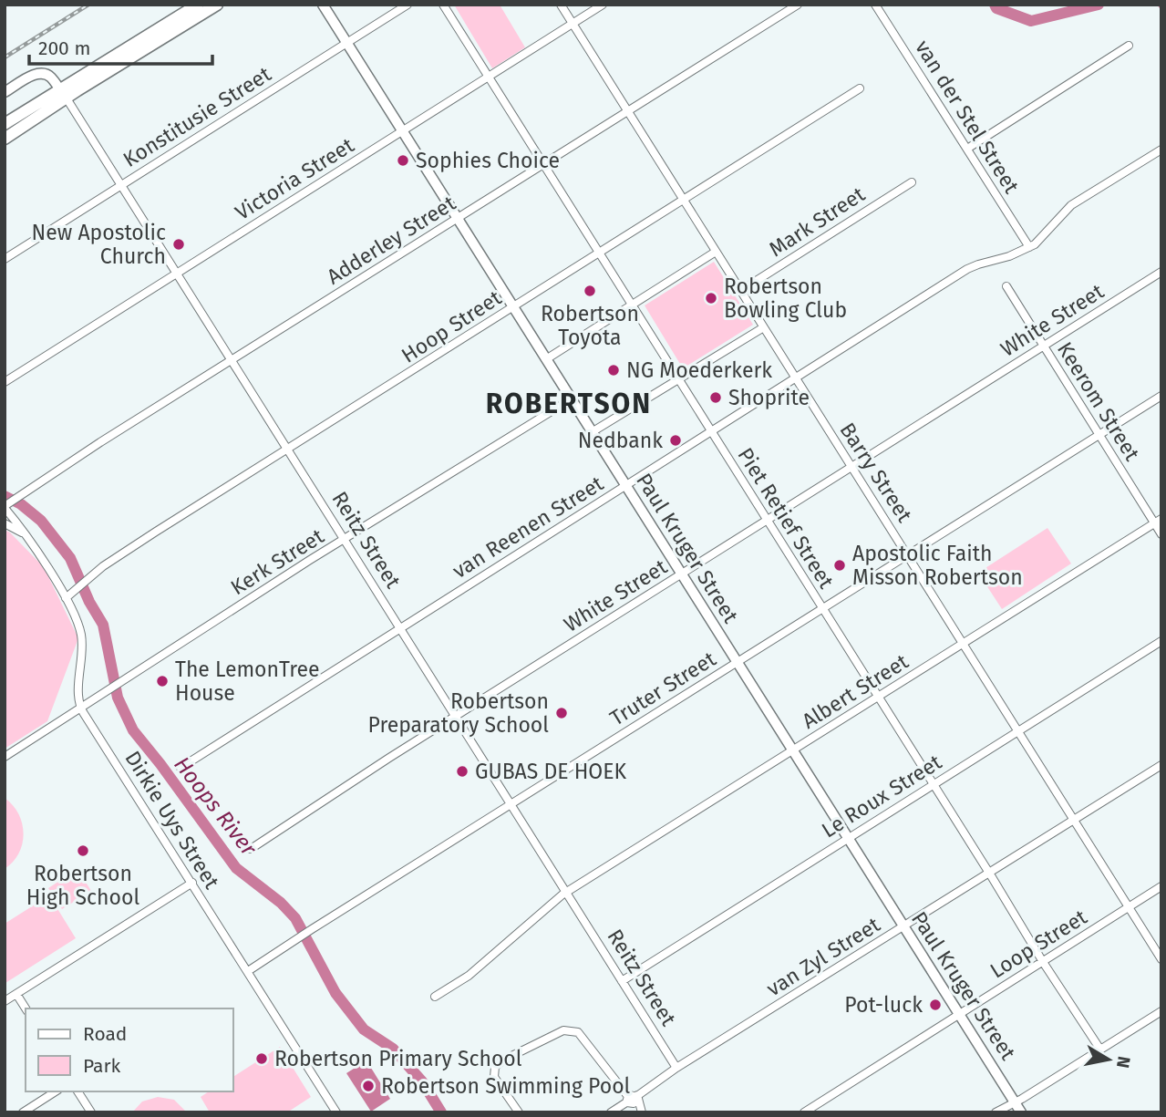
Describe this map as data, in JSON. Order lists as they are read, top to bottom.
{
  "streets": {
    "street": [
      "Konstitusie Street",
      "van der Stel Street",
      "Victoria Street",
      "Mark Street",
      "Adderley Street",
      "White Street",
      "Hoop Street",
      "Keerom Street",
      "Barry Street",
      "Piet Retief Street",
      "van Reenen Street",
      "Reitz Street",
      "Paul Kruger Street",
      "Kerk Street",
      "Truter Street",
      "Albert Street",
      "Le Roux Street",
      "Dirkie Uys Street",
      "Loop Street",
      "van Zyl Street"
    ]
  },
  "crossings": [
    ["Konstitusie Street", "Reitz Street"],
    ["Konstitusie Street", "Paul Kruger Street"],
    ["van der Stel Street", "van Reenen Street"],
    ["Victoria Street", "Barry Street"],
    ["Victoria Street", "Piet Retief Street"],
    ["Victoria Street", "Reitz Street"],
    ["Victoria Street", "Paul Kruger Street"],
    ["Mark Street", "Barry Street"],
    ["Adderley Street", "Barry Street"],
    ["Adderley Street", "Piet Retief Street"],
    ["Adderley Street", "Reitz Street"],
    ["Adderley Street", "Paul Kruger Street"],
    ["Adderley Street", "Dirkie Uys Street"],
    ["White Street", "Keerom Street"],
    ["White Street", "Barry Street"],
    ["White Street", "Piet Retief Street"],
    ["White Street", "Reitz Street"],
    ["White Street", "Paul Kruger Street"],
    ["Hoop Street", "Barry Street"],
    ["Hoop Street", "Piet Retief Street"],
    ["Hoop Street", "Reitz Street"],
    ["Hoop Street", "Paul Kruger Street"],
    ["Hoop Street", "Dirkie Uys Street"],
    ["Keerom Street", "Truter Street"],
    ["Keerom Street", "Albert Street"],
    ["Barry Street", "van Reenen Street"],
    ["Barry Street", "Truter Street"],
    ["Barry Street", "Albert Street"],
    ["Barry Street", "Le Roux Street"],
    ["Barry Street", "Loop Street"],
    ["Barry Street", "van Zyl Street"],
    ["Piet Retief Street", "van Reenen Street"],
    ["Piet Retief Street", "Truter Street"],
    ["Piet Retief Street", "Albert Street"],
    ["Piet Retief Street", "Le Roux Street"],
    ["Piet Retief Street", "Loop Street"],
    ["Piet Retief Street", "van Zyl Street"],
    ["van Reenen Street", "Reitz Street"],
    ["van Reenen Street", "Paul Kruger Street"],
    ["Reitz Street", "Kerk Street"],
    ["Reitz Street", "Truter Street"],
    ["Reitz Street", "Albert Street"],
    ["Reitz Street", "Le Roux Street"],
    ["Reitz Street", "van Zyl Street"],
    ["Paul Kruger Street", "Kerk Street"],
    ["Paul Kruger Street", "Truter Street"],
    ["Paul Kruger Street", "Albert Street"],
    ["Paul Kruger Street", "Le Roux Street"],
    ["Paul Kruger Street", "Loop Street"],
    ["Paul Kruger Street", "van Zyl Street"],
    ["Kerk Street", "Dirkie Uys Street"],
    ["Truter Street", "Dirkie Uys Street"]
  ],
  "districts": ["ROBERTSON"],
  "water": ["Hoops River"],
  "places": [
    "Sophies Choice",
    "New Apostolic Church",
    "Robertson Toyota",
    "Robertson Bowling Club",
    "NG Moederkerk",
    "Shoprite",
    "Nedbank",
    "Apostolic Faith Misson Robertson",
    "The LemonTree House",
    "Robertson Preparatory School",
    "GUBAS DE HOEK",
    "Robertson High School",
    "Pot-luck",
    "Robertson Primary School",
    "Robertson Swimming Pool"
  ],
  "legend": ["Road", "Park"],
  "scale_bar": "200 m",
  "north": "right"
}
